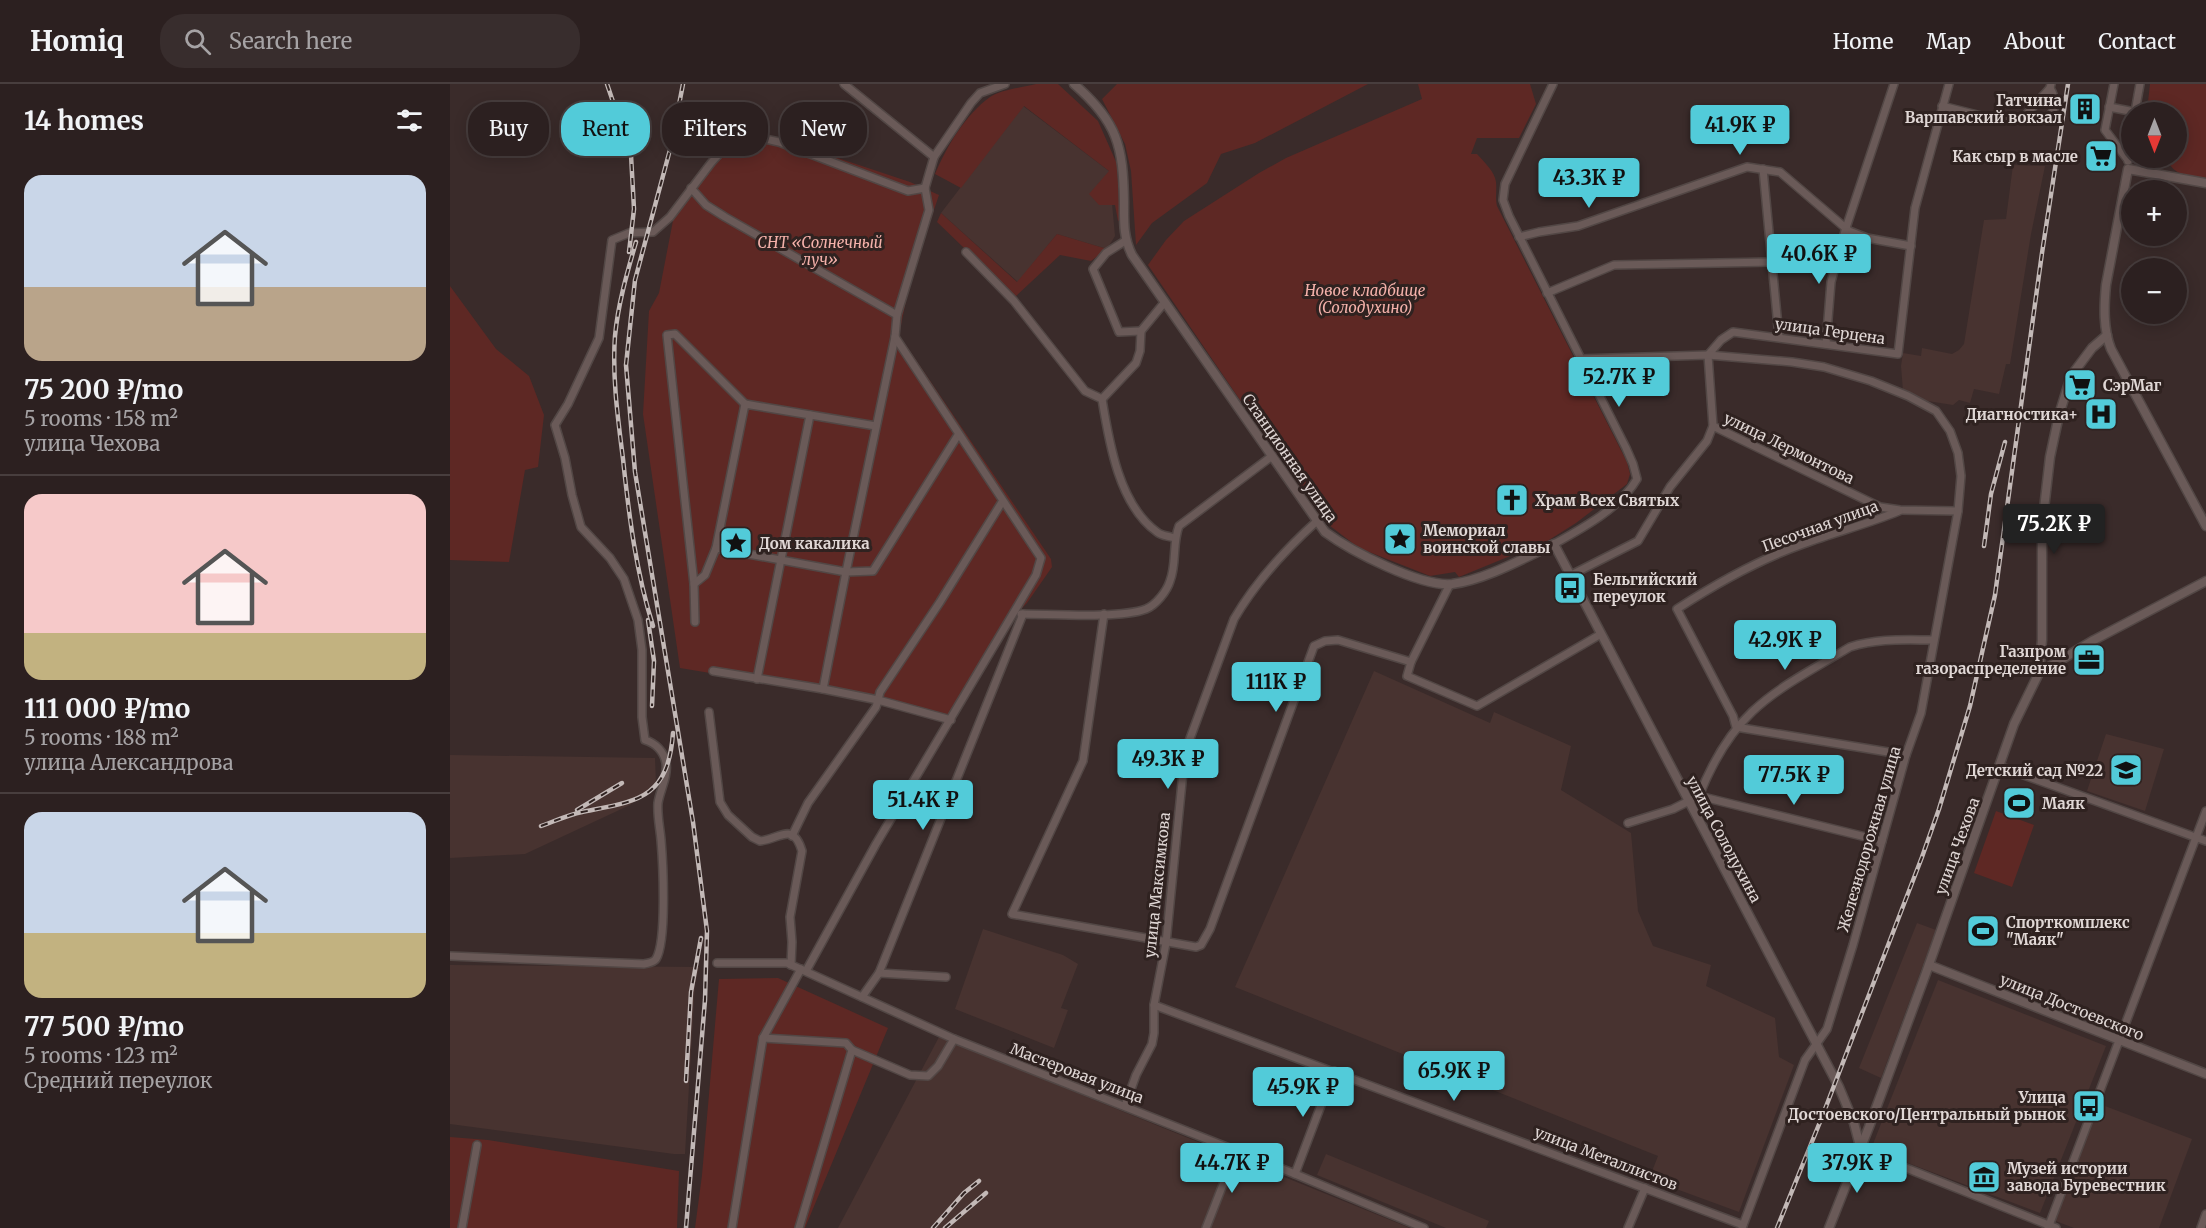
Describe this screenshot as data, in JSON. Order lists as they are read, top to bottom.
{
  "streets": {
    "street": [
      "улица Герцена",
      "улица Лермонтова",
      "Станционная улица",
      "Песочная улица",
      "улица Солодухина",
      "Железнодорожная улица",
      "улица Чехова",
      "улица Максимкова",
      "улица Достоевского",
      "Мастеровая улица",
      "улица Металлистов"
    ]
  },
  "crossings": [
    ["улица Герцена", "улица Лермонтова"],
    ["улица Герцена", "Железнодорожная улица"],
    ["улица Лермонтова", "Песочная улица"],
    ["улица Лермонтова", "Железнодорожная улица"],
    ["Станционная улица", "улица Солодухина"],
    ["Станционная улица", "Железнодорожная улица"],
    ["Станционная улица", "улица Максимкова"],
    ["улица Солодухина", "Железнодорожная улица"],
    ["улица Солодухина", "улица Чехова"],
    ["Железнодорожная улица", "улица Металлистов"],
    ["улица Чехова", "улица Достоевского"],
    ["улица Максимкова", "Мастеровая улица"],
    ["улица Максимкова", "улица Металлистов"]
  ],
  "parks": ["СНТ «Солнечный луч»", "Новое кладбище (Солодухино)"],
  "places": {
    "building": ["Гатчина Варшавский вокзал"],
    "supermarket": ["Как сыр в масле", "СэрМаг"],
    "hospital": ["Диагностика+"],
    "church": ["Храм Всех Святых"],
    "place": ["Мемориал воинской славы", "Дом какалика"],
    "bus stop": ["Бельгийский переулок", "Улица Достоевского/Центральный рынок"],
    "office": ["Газпром газораспределение"],
    "school or university": ["Детский сад №22"],
    "sports": ["Маяк", "Спорткомплекс \"Маяк\""],
    "museum": ["Музей истории завода Буревестник"]
  },
  "north": "bottom",
  "page": {
    "header": "Homiq",
    "search": "Search here",
    "nav": [
      "Home",
      "Map",
      "About",
      "Contact"
    ],
    "heading": "14 homes",
    "map_buttons": ["+", "−"],
    "chip": [
      "Buy",
      "Rent",
      "Filters",
      "New"
    ],
    "price": [
      "41.9K ₽",
      "43.3K ₽",
      "40.6K ₽",
      "52.7K ₽",
      "75.2K ₽",
      "42.9K ₽",
      "111K ₽",
      "49.3K ₽",
      "77.5K ₽",
      "51.4K ₽",
      "65.9K ₽",
      "45.9K ₽",
      "44.7K ₽",
      "37.9K ₽"
    ],
    "list": [
      {
        "name": "75 200 ₽/mo",
        "note": "5 rooms · 158 m² · улица Чехова"
      },
      {
        "name": "111 000 ₽/mo",
        "note": "5 rooms · 188 m² · улица Александрова"
      },
      {
        "name": "77 500 ₽/mo",
        "note": "5 rooms · 123 m² · Средний переулок"
      }
    ]
  }
}
